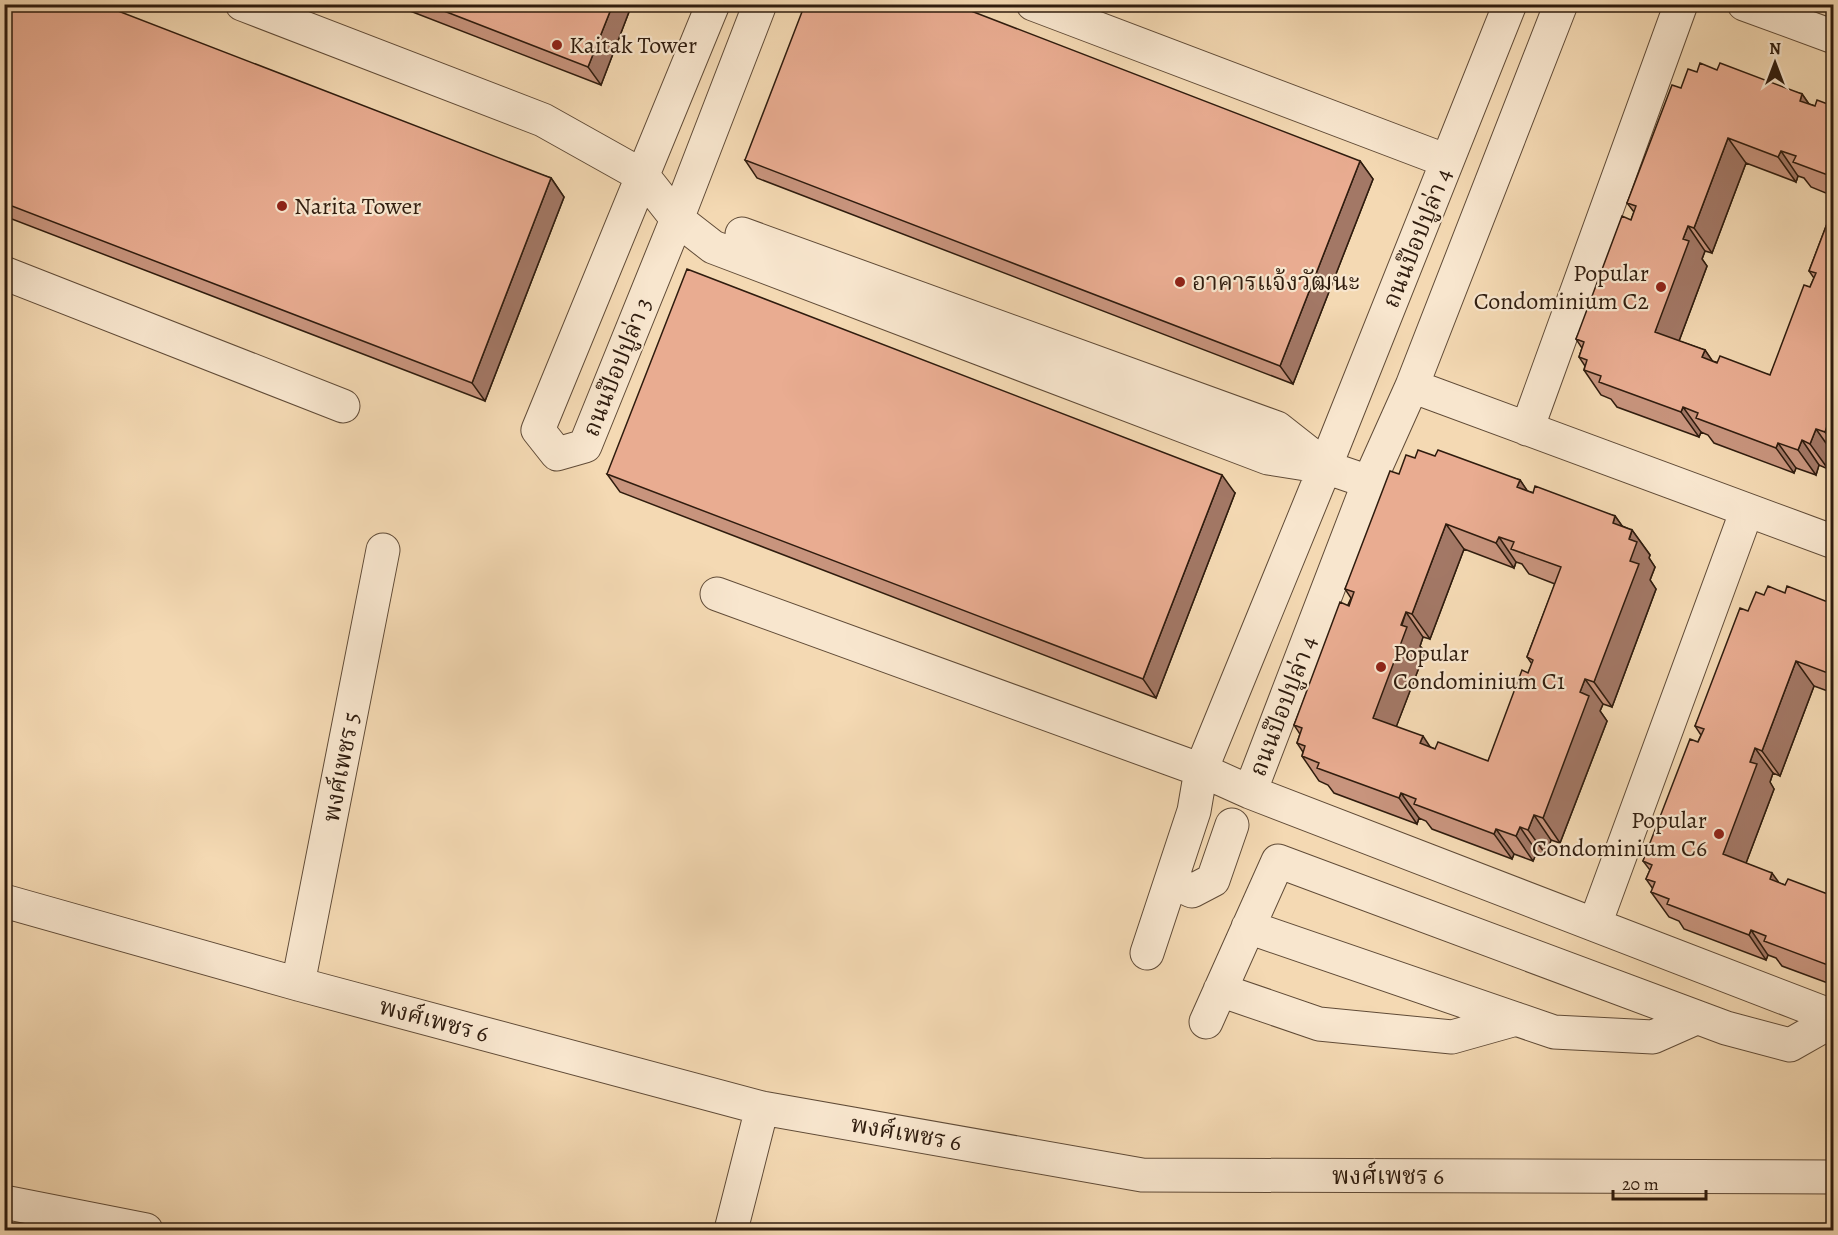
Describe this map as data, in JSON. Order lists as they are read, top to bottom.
{
  "streets": {
    "street": [
      "ถนนป๊อปปูล่า 4",
      "ถนนป๊อปปูล่า 3",
      "พงศ์เพชร 5",
      "พงศ์เพชร 6"
    ]
  },
  "crossings": [
    ["พงศ์เพชร 5", "พงศ์เพชร 6"]
  ],
  "places": [
    "Kaitak Tower",
    "Narita Tower",
    "อาคารแจ้งวัฒนะ",
    "Popular Condominium C2",
    "Popular Condominium C1",
    "Popular Condominium C6"
  ],
  "scale_bar": "20 m",
  "north": "top"
}
